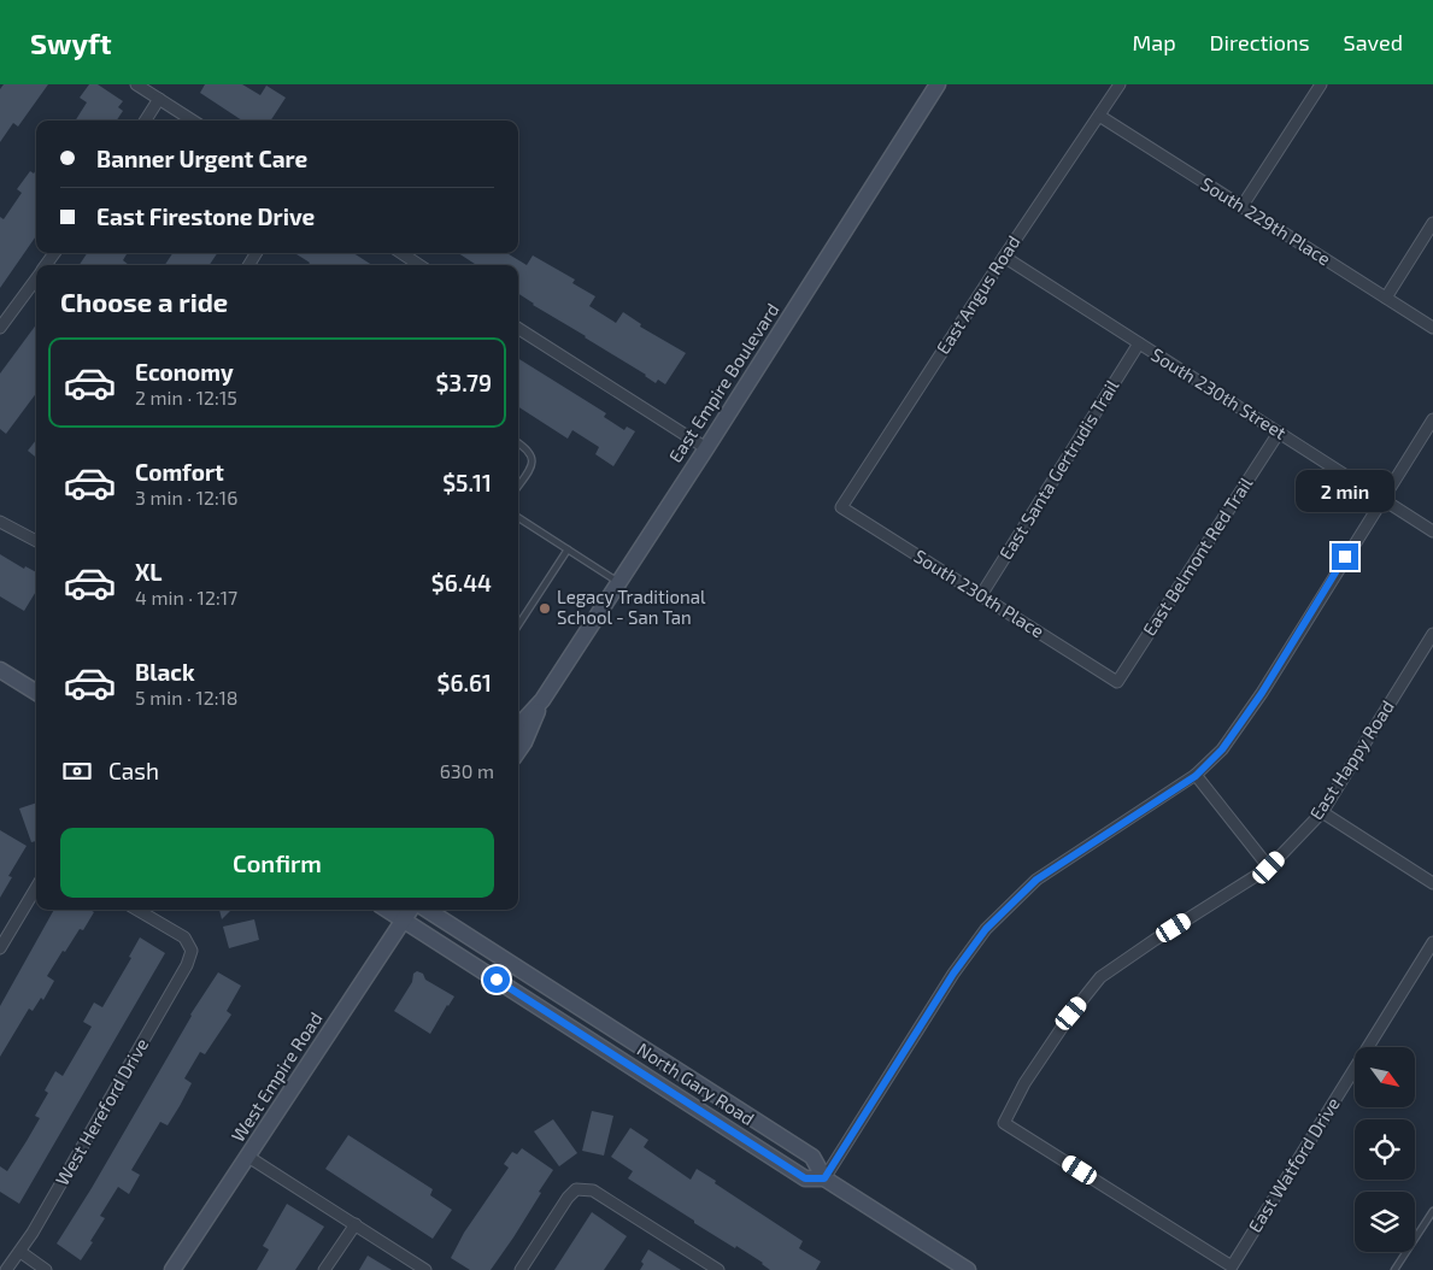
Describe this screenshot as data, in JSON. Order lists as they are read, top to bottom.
{
  "streets": {
    "street": [
      "South 229th Place",
      "East Angus Road",
      "East Empire Boulevard",
      "South 230th Street",
      "East Santa Gertrudis Trail",
      "East Belmont Red Trail",
      "South 230th Place",
      "East Happy Road",
      "West Empire Road",
      "North Gary Road",
      "West Hereford Drive",
      "East Watford Drive"
    ]
  },
  "crossings": [
    ["South 229th Place", "East Angus Road"],
    ["East Angus Road", "South 230th Street"],
    ["East Angus Road", "South 230th Place"],
    ["South 230th Street", "East Santa Gertrudis Trail"],
    ["South 230th Street", "East Belmont Red Trail"],
    ["East Santa Gertrudis Trail", "South 230th Place"],
    ["East Belmont Red Trail", "South 230th Place"],
    ["East Happy Road", "East Watford Drive"],
    ["West Empire Road", "North Gary Road"]
  ],
  "places": ["Legacy Traditional School - San Tan"],
  "north": "bottom right",
  "page": {
    "header": "Swyft",
    "nav": ["Map", "Directions", "Saved"],
    "banner": ["Banner Urgent Care", "East Firestone Drive"],
    "heading": "Choose a ride",
    "list": [
      {
        "name": "Economy",
        "note": "2 min · 12:15",
        "value": "$3.79"
      },
      {
        "name": "Comfort",
        "note": "3 min · 12:16",
        "value": "$5.11"
      },
      {
        "name": "XL",
        "note": "4 min · 12:17",
        "value": "$6.44"
      },
      {
        "name": "Black",
        "note": "5 min · 12:18",
        "value": "$6.61"
      }
    ],
    "bubble": "2 min",
    "pay": ["Cash", "630 m"],
    "buttons": "Confirm"
  }
}
